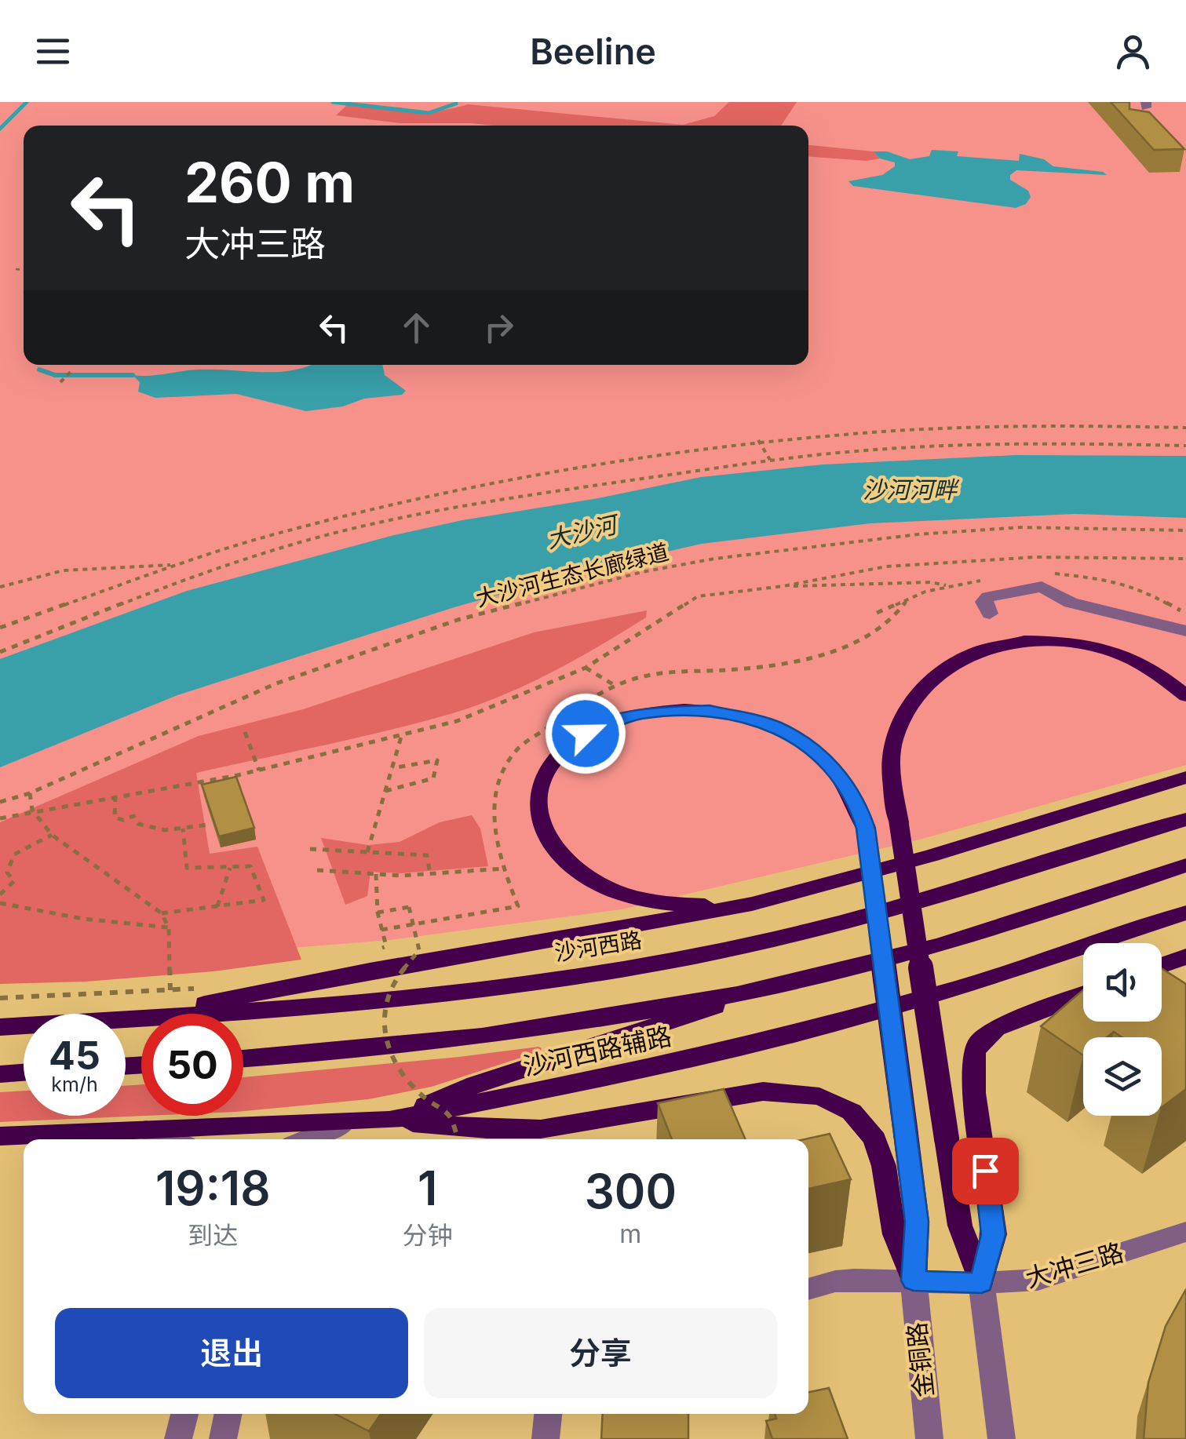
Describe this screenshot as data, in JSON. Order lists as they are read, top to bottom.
{
  "streets": {
    "main road": ["沙河西路", "沙河西路辅路"],
    "street": ["大冲三路", "金铜路"],
    "path": ["大沙河生态长廊绿道"]
  },
  "crossings": [
    ["大冲三路", "金铜路"]
  ],
  "water": ["沙河河畔", "大沙河"],
  "page": {
    "header": "Beeline",
    "turn": ["260 m", "大冲三路"],
    "speed": "45 km/h",
    "limit": "50",
    "eta": [
      "19:18",
      "到达",
      "1",
      "分钟",
      "300",
      "m"
    ],
    "buttons": ["退出", "分享"]
  }
}
